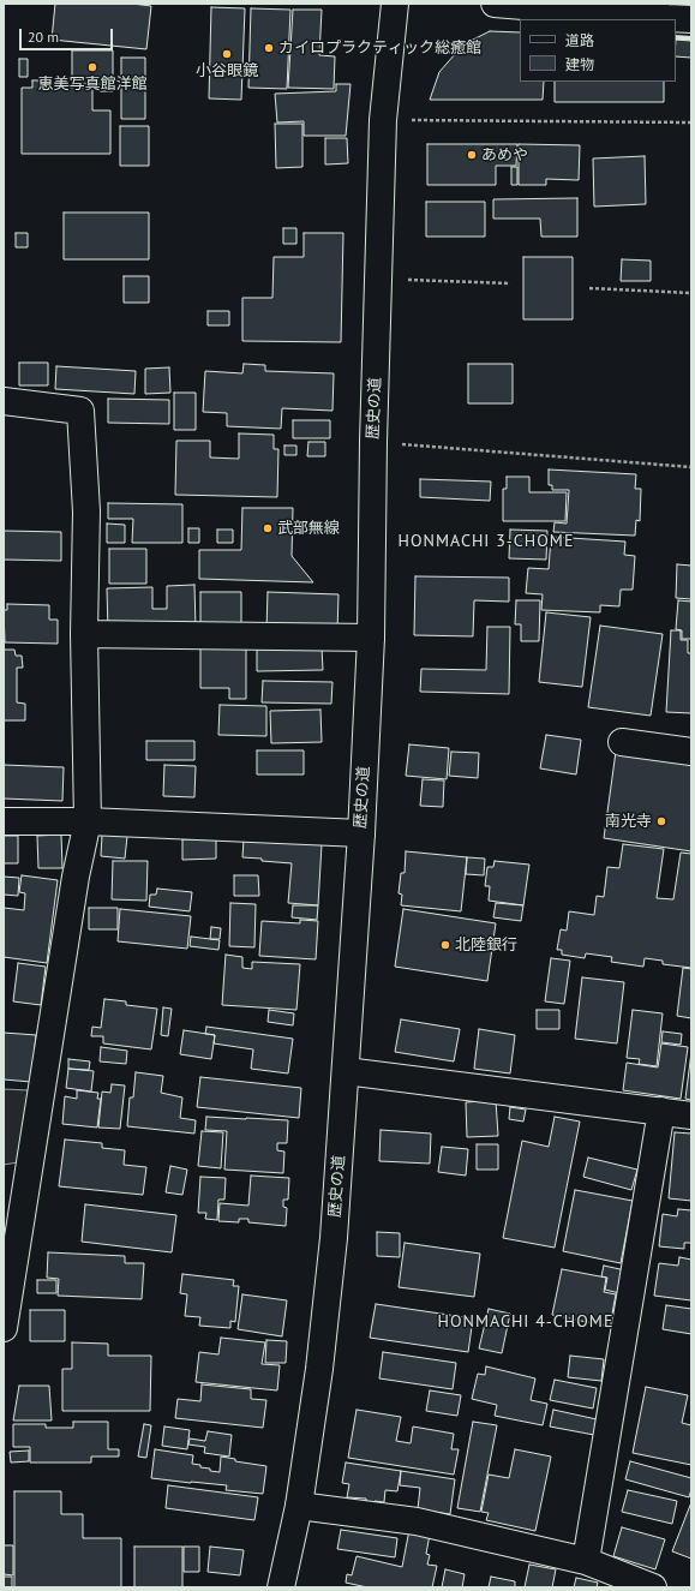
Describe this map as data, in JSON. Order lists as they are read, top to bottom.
{
  "streets": {
    "main road": ["歴史の道"]
  },
  "districts": ["HONMACHI 3-CHOME", "HONMACHI 4-CHOME"],
  "places": [
    "カイロプラクティック総癒館",
    "小谷眼鏡",
    "恵美写真館洋館",
    "あめや",
    "武部無線",
    "南光寺",
    "北陸銀行"
  ],
  "legend": ["道路", "建物"],
  "scale_bar": "20 m"
}
